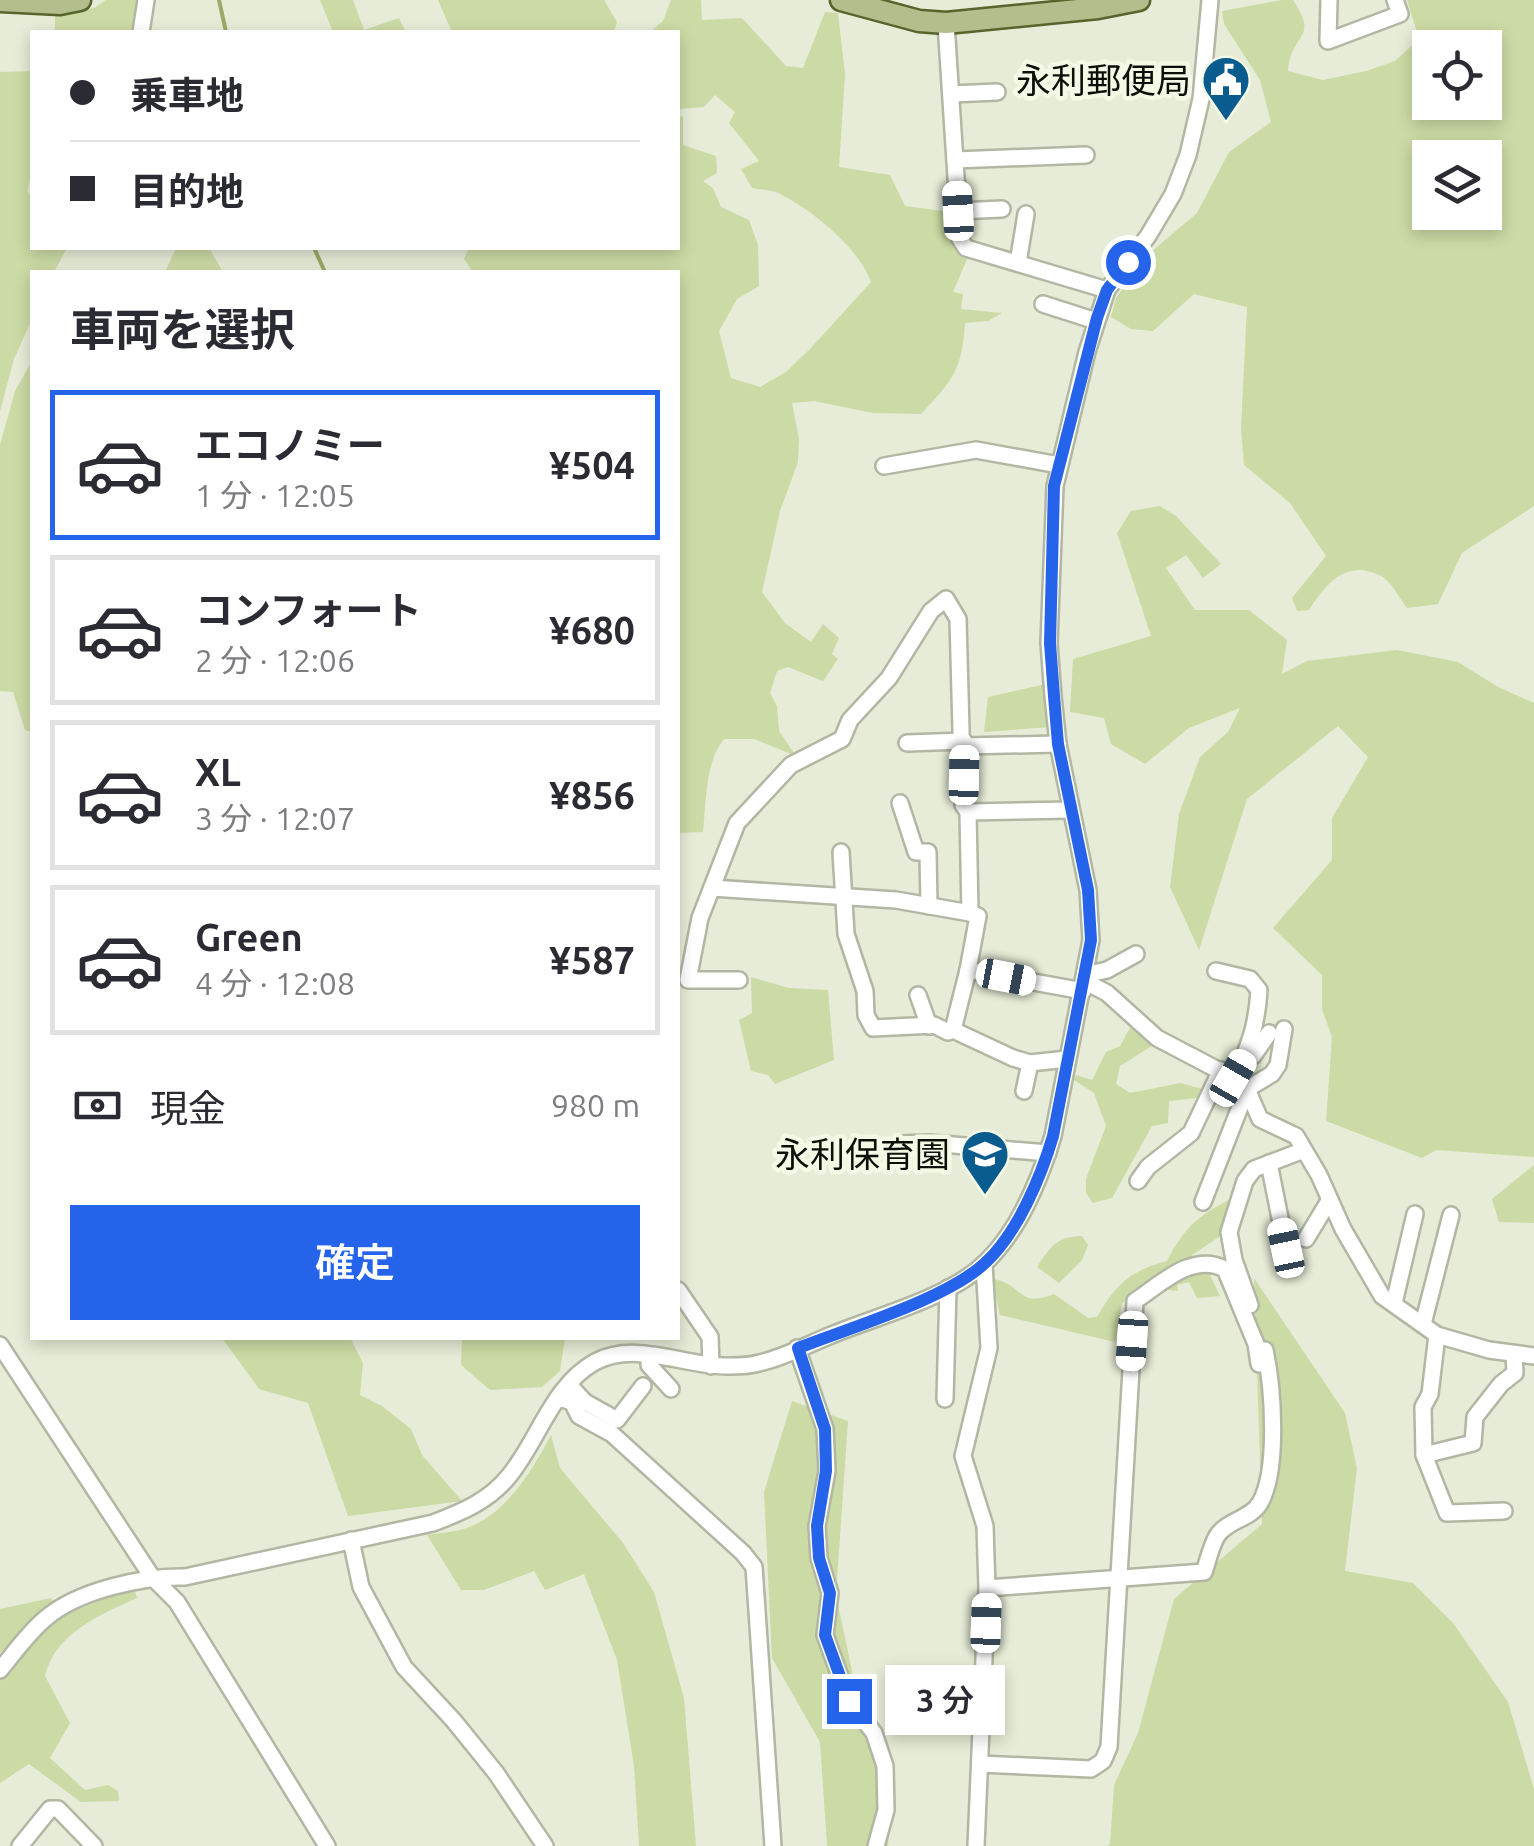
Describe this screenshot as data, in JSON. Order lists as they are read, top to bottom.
{
  "places": {
    "public building": ["永利郵便局"],
    "school or university": ["永利保育園"]
  },
  "page": {
    "banner": ["乗車地", "目的地"],
    "heading": "車両を選択",
    "list": [
      {
        "name": "エコノミー",
        "note": "1 分 · 12:05",
        "value": "¥504"
      },
      {
        "name": "コンフォート",
        "note": "2 分 · 12:06",
        "value": "¥680"
      },
      {
        "name": "XL",
        "note": "3 分 · 12:07",
        "value": "¥856"
      },
      {
        "name": "Green",
        "note": "4 分 · 12:08",
        "value": "¥587"
      }
    ],
    "pay": ["現金", "980 m"],
    "buttons": "確定",
    "bubble": "3 分"
  }
}
